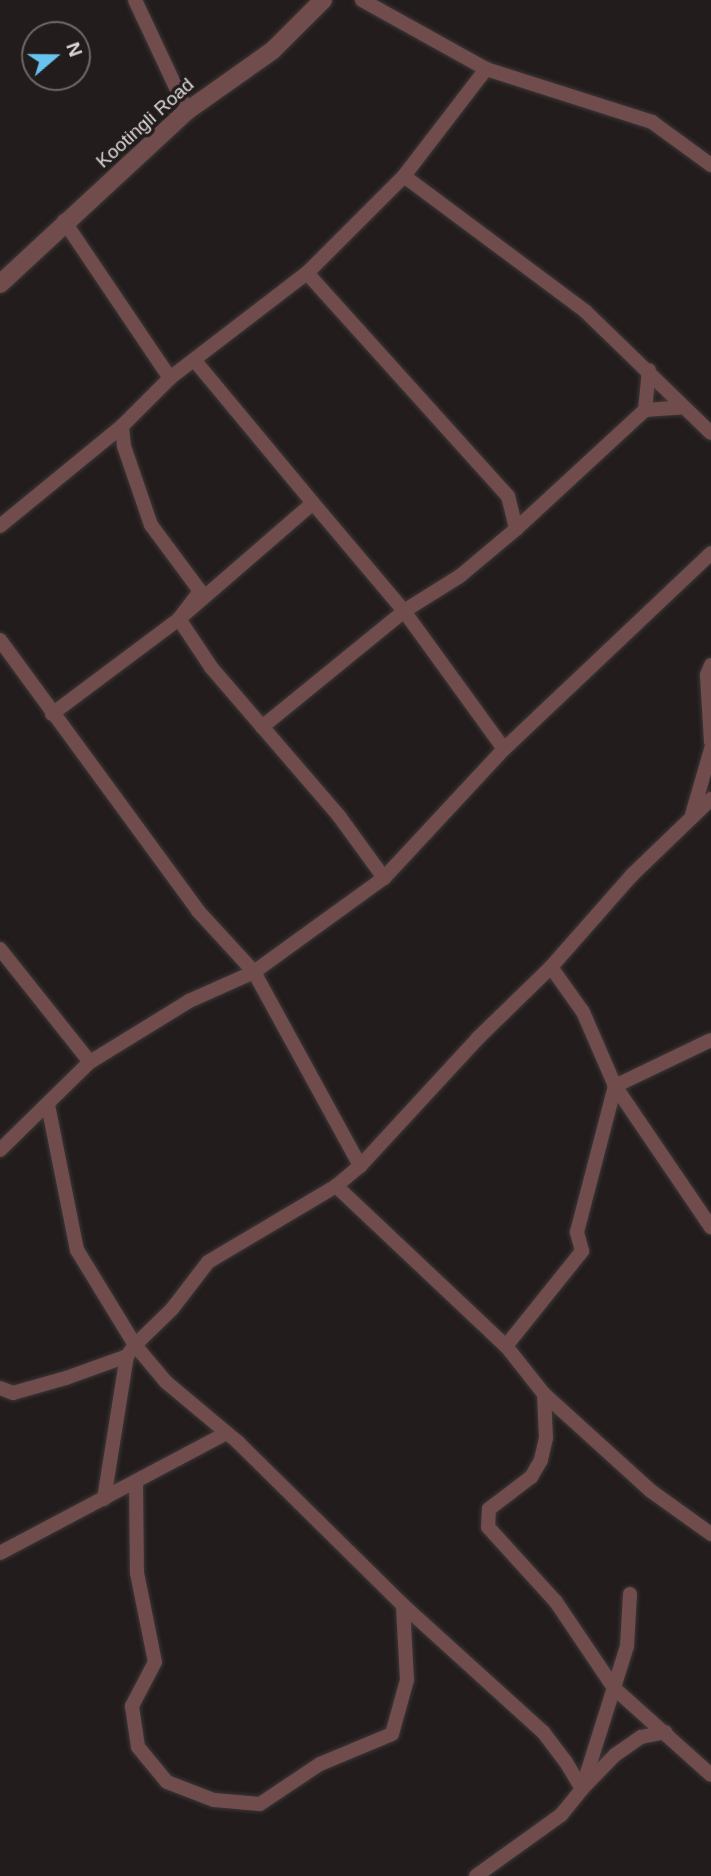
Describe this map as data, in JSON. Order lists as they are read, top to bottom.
{
  "streets": {
    "street": ["Kootingli Road"]
  },
  "north": "right"
}
